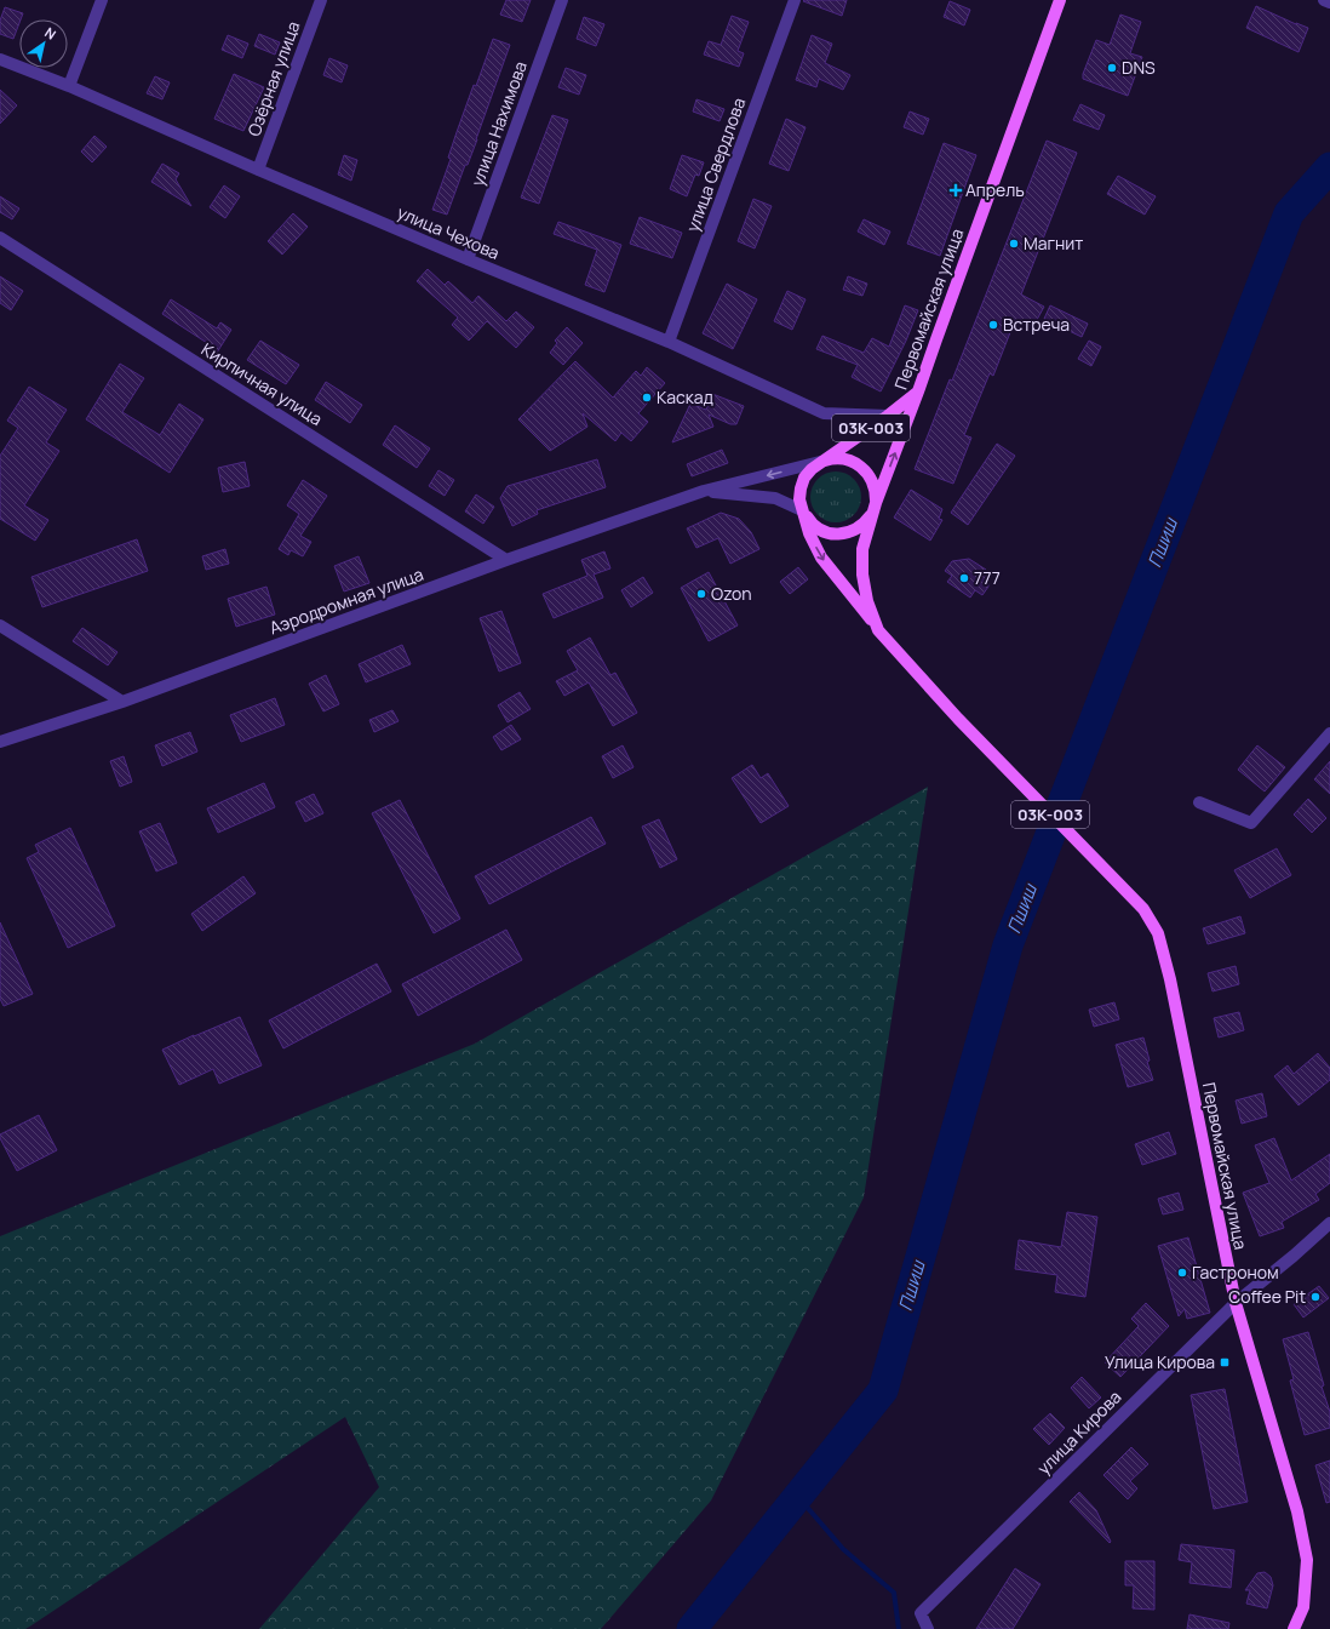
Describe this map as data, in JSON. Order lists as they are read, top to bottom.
{
  "streets": {
    "main road": ["Первомайская улица", "03К-003"],
    "street": [
      "Озёрная улица",
      "улица Нахимова",
      "улица Свердлова",
      "улица Чехова",
      "Кирпичная улица",
      "Аэродромная улица",
      "улица Кирова"
    ]
  },
  "crossings": [
    ["Озёрная улица", "улица Чехова"],
    ["улица Нахимова", "улица Чехова"],
    ["улица Свердлова", "улица Чехова"],
    ["улица Чехова", "03К-003"],
    ["Первомайская улица", "03К-003"],
    ["Первомайская улица", "Аэродромная улица"],
    ["Первомайская улица", "улица Кирова"],
    ["Кирпичная улица", "Аэродромная улица"],
    ["03К-003", "Аэродромная улица"]
  ],
  "water": ["Пшиш"],
  "places": {
    "other": [
      "DNS",
      "Магнит",
      "Встреча",
      "Каскад",
      "777",
      "Ozon",
      "Гастроном",
      "Coffee Pit"
    ],
    "health": ["Апрель"],
    "transit": ["Улица Кирова"]
  },
  "north": "top right"
}
